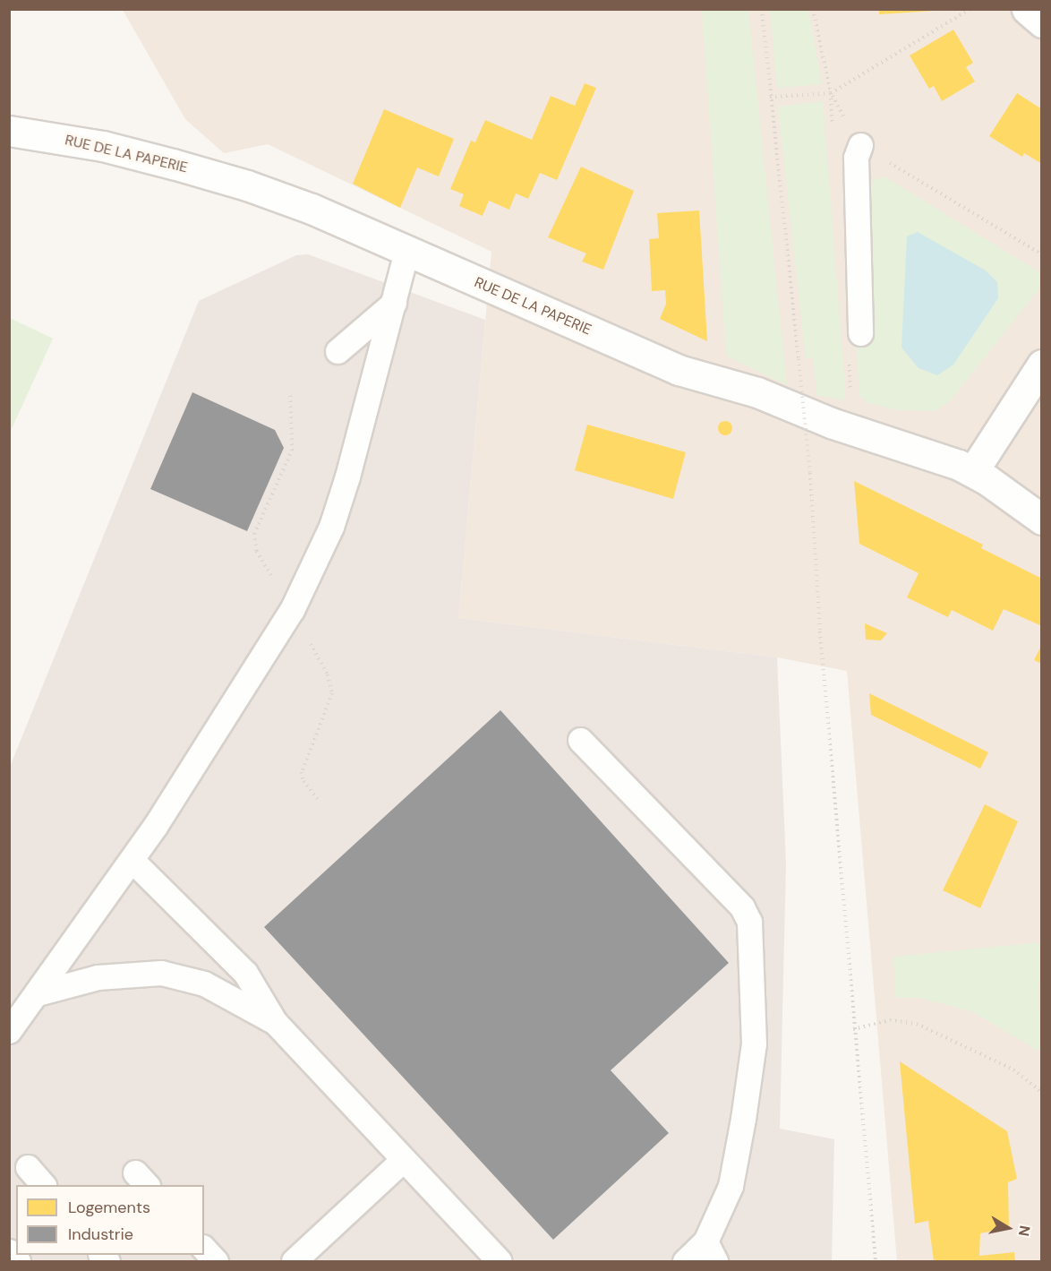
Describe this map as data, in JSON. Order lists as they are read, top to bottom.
{
  "streets": {
    "street": ["RUE DE LA PAPERIE"]
  },
  "legend": ["Logements", "Industrie"],
  "north": "right"
}
